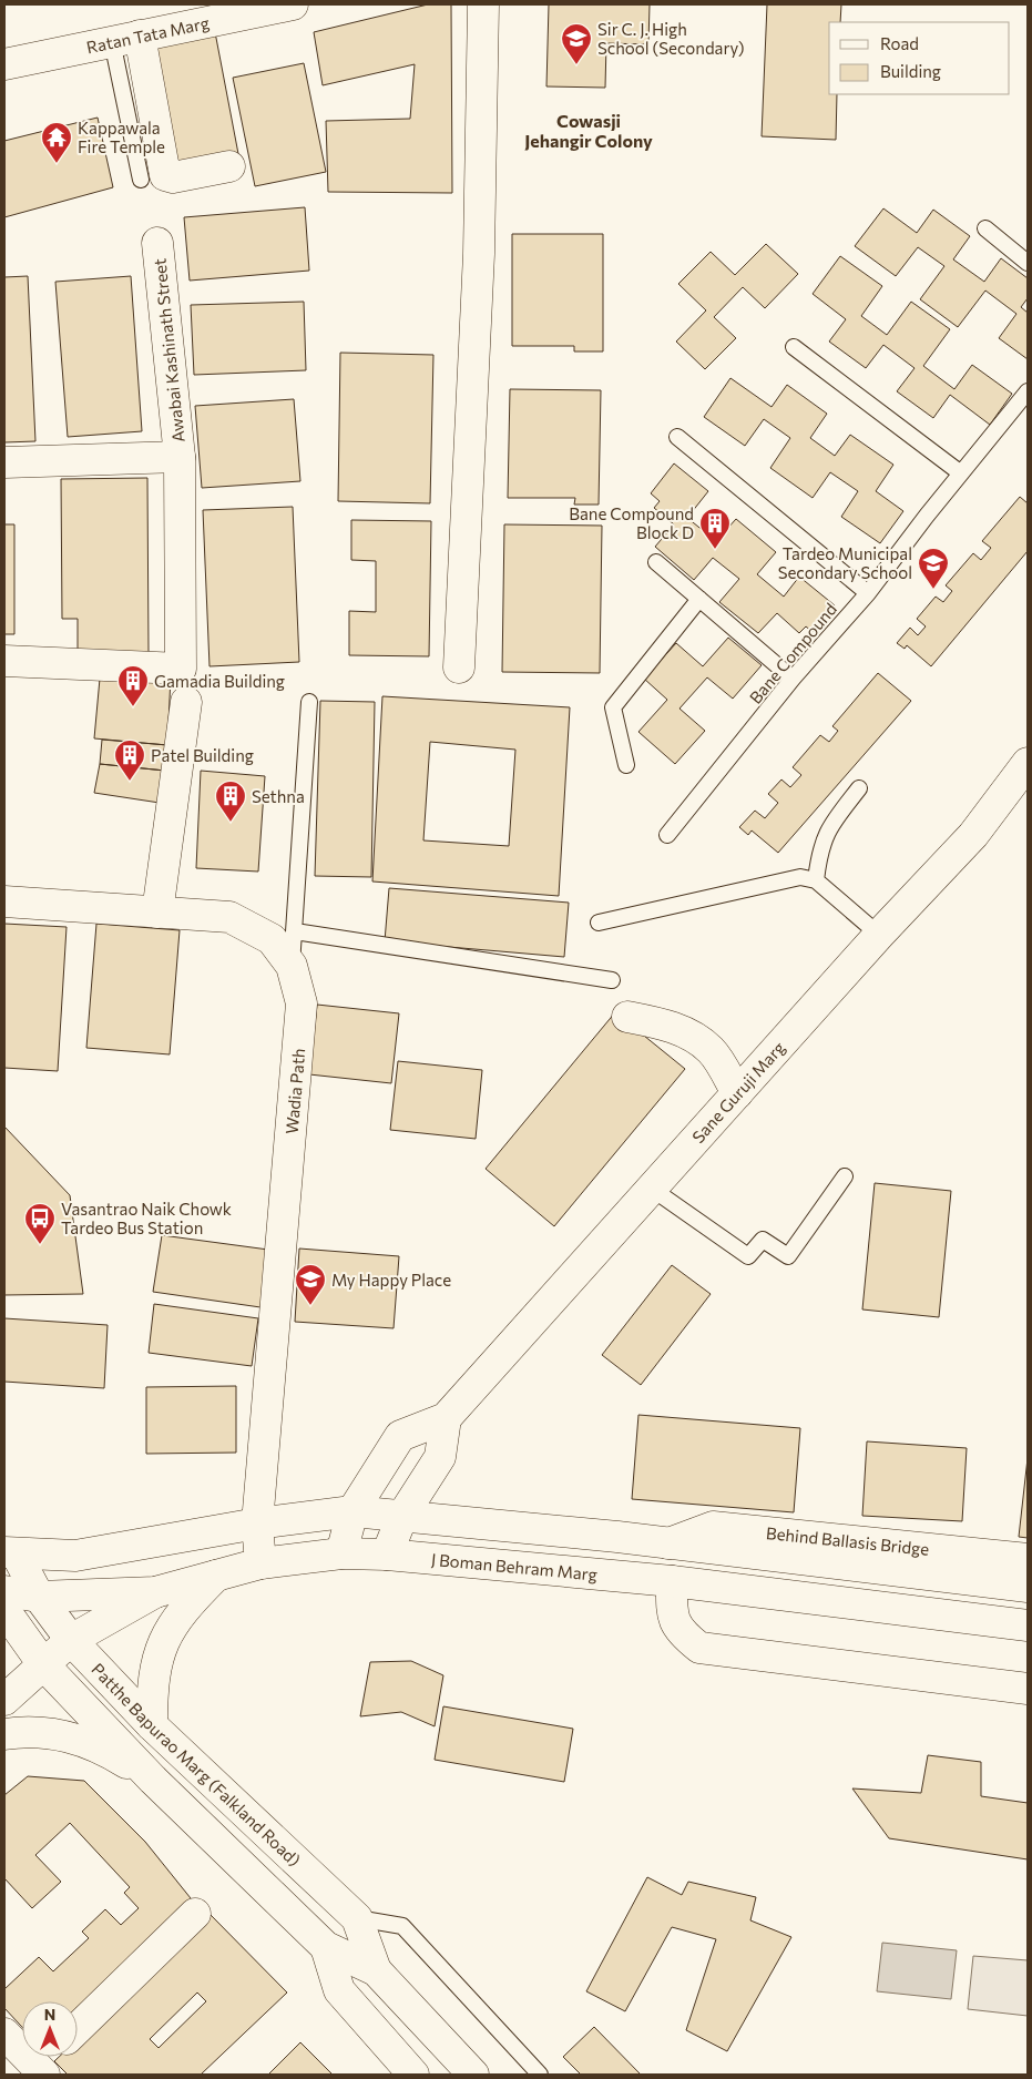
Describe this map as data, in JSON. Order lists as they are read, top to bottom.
{
  "streets": {
    "street": [
      "Ratan Tata Marg",
      "Awabai Kashinath Street",
      "Wadia Path",
      "Sane Guruji Marg",
      "Behind Ballasis Bridge",
      "J Boman Behram Marg",
      "Patthe Bapurao Marg (Falkland Road)"
    ],
    "lane": ["Bane Compound"]
  },
  "crossings": [
    ["Wadia Path", "J Boman Behram Marg"],
    ["Sane Guruji Marg", "J Boman Behram Marg"],
    ["J Boman Behram Marg", "Patthe Bapurao Marg (Falkland Road)"]
  ],
  "districts": ["Cowasji Jehangir Colony"],
  "places": {
    "school or university": ["Sir C. J. High School (Secondary)", "Tardeo Municipal Secondary School", "My Happy Place"],
    "temple": ["Kappawala Fire Temple"],
    "building": [
      "Bane Compound Block D",
      "Gamadia Building",
      "Patel Building",
      "Sethna"
    ],
    "bus stop": ["Vasantrao Naik Chowk Tardeo Bus Station"]
  },
  "legend": ["Road", "Building"],
  "north": "top"
}
